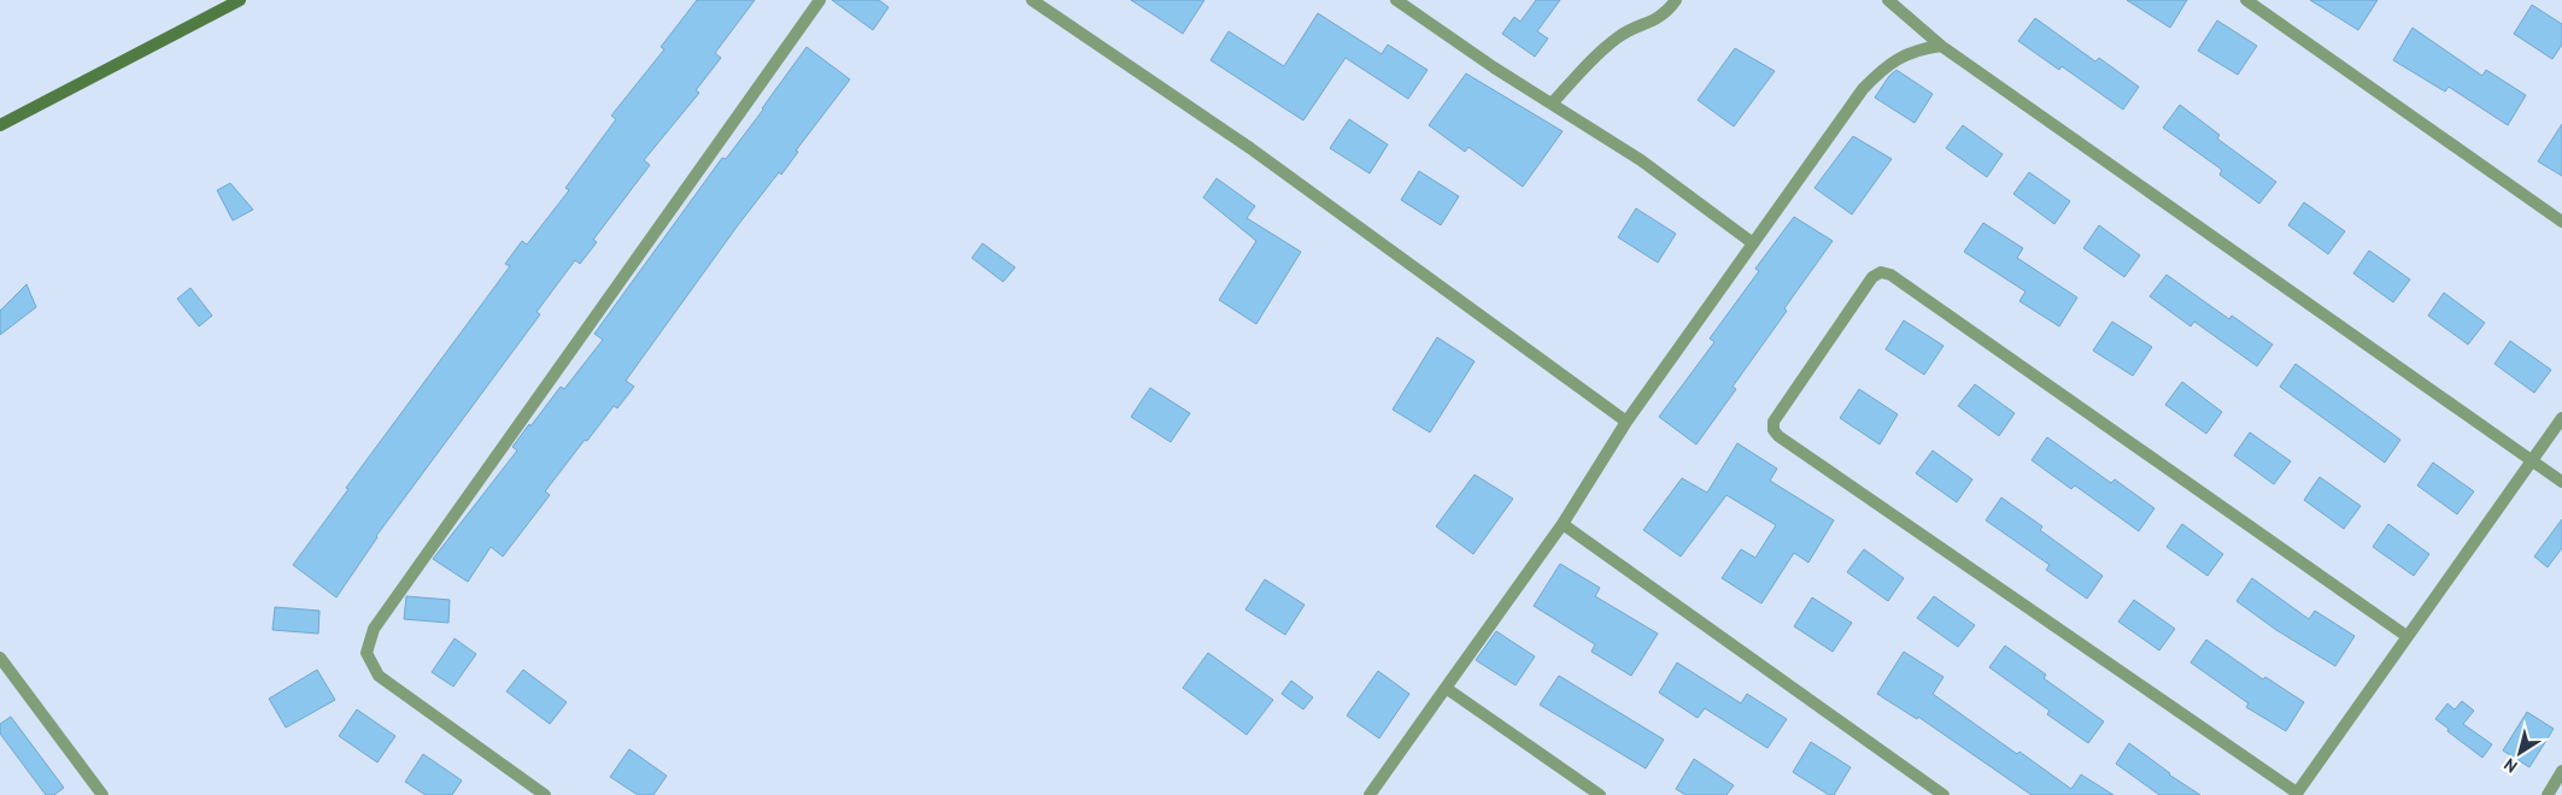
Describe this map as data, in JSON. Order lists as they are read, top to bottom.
{
  "north": "bottom left"
}
